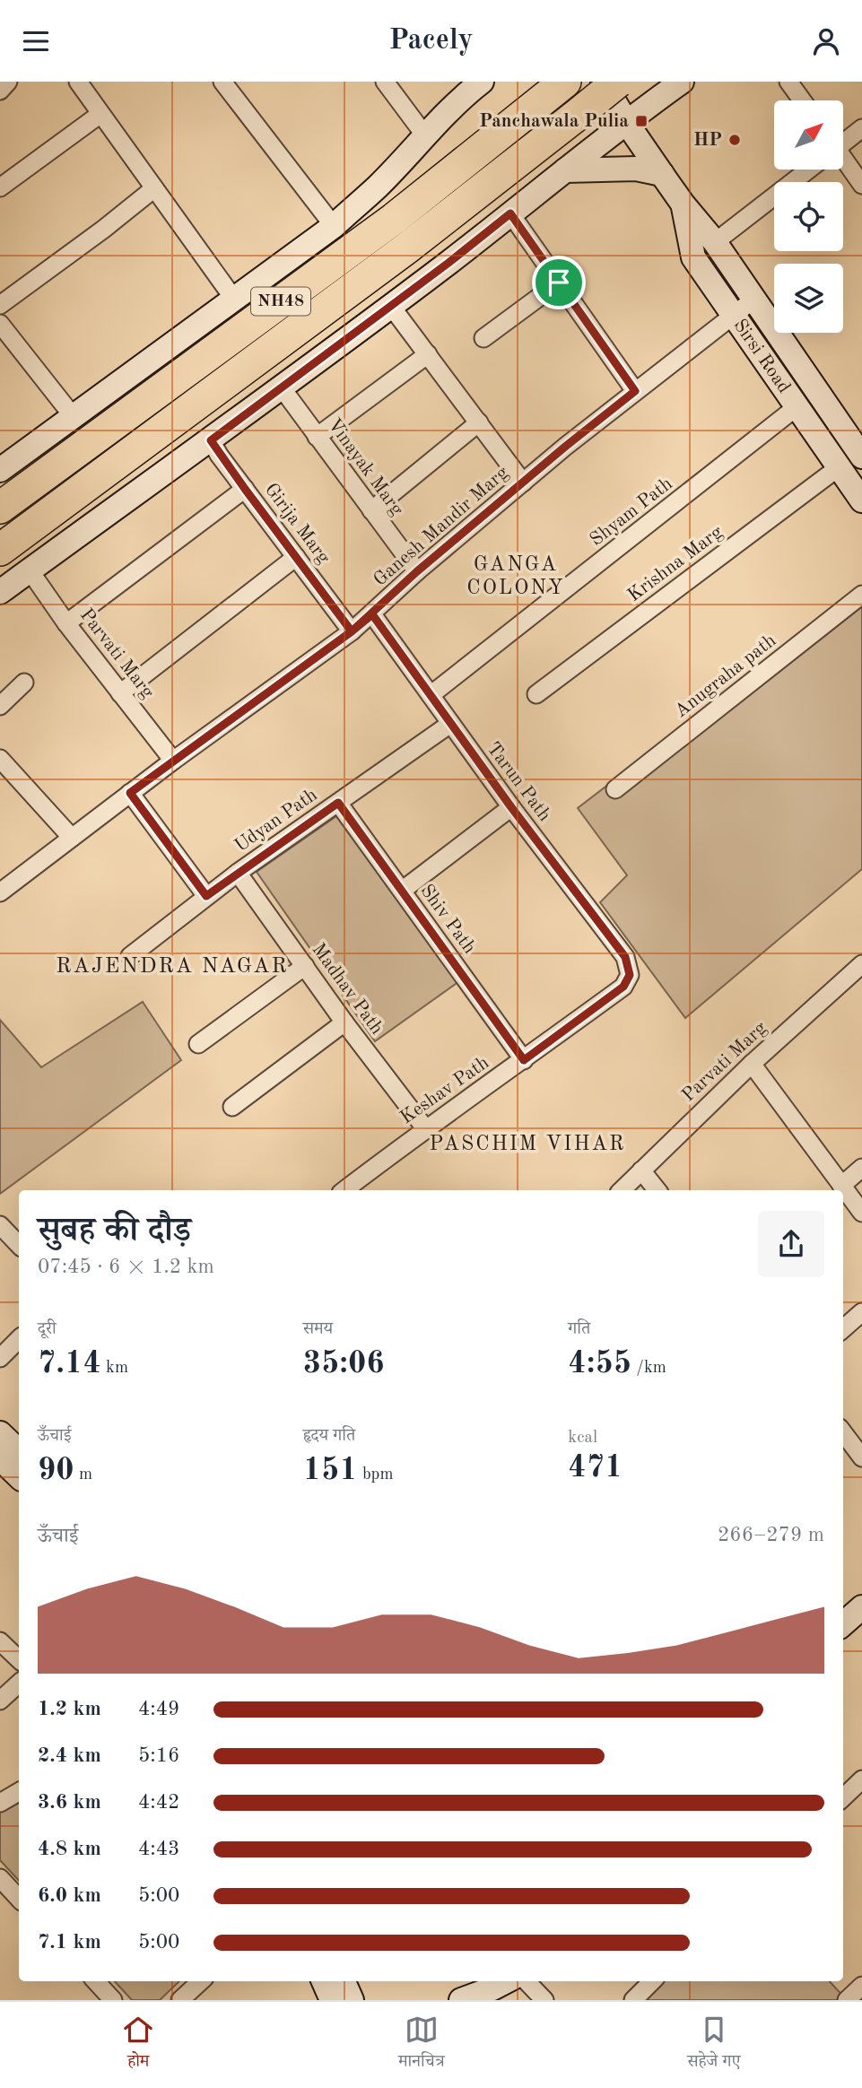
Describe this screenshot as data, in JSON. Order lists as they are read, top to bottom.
{
  "streets": {
    "highway": ["NH48"],
    "street": [
      "Sirsi Road",
      "Vinayak Marg",
      "Shyam Path",
      "Girija Marg",
      "Ganesh Mandir Marg",
      "Krishna Marg",
      "Parvati Marg",
      "Anugraha path",
      "Tarun Path",
      "Udyan Path",
      "Shiv Path",
      "Madhav Path",
      "Keshav Path"
    ]
  },
  "crossings": [
    ["Sirsi Road", "Shyam Path"],
    ["Sirsi Road", "Ganesh Mandir Marg"],
    ["Sirsi Road", "Krishna Marg"],
    ["Vinayak Marg", "Ganesh Mandir Marg"],
    ["Shyam Path", "Tarun Path"],
    ["Girija Marg", "Ganesh Mandir Marg"],
    ["Ganesh Mandir Marg", "Parvati Marg"],
    ["Ganesh Mandir Marg", "Tarun Path"],
    ["Tarun Path", "Udyan Path"],
    ["Tarun Path", "Keshav Path"],
    ["Udyan Path", "Shiv Path"],
    ["Udyan Path", "Madhav Path"],
    ["Shiv Path", "Keshav Path"],
    ["Madhav Path", "Keshav Path"]
  ],
  "districts": ["GANGA COLONY", "RAJENDRA NAGAR", "PASCHIM VIHAR"],
  "places": {
    "transit": ["Panchawala Pulia"],
    "other": ["HP"]
  },
  "north": "top right",
  "page": {
    "header": "Pacely",
    "heading": ["सुबह की दौड़", "07:45 · 6 × 1.2 km"],
    "stats": [
      ["दूरी", "7.14 km"],
      ["समय", "35:06"],
      ["गति", "4:55 /km"],
      ["ऊँचाई", "90 m"],
      ["हृदय गति", "151 bpm"],
      ["kcal", "471"]
    ],
    "chart": ["ऊँचाई", "266–279 m"],
    "list": [
      {
        "name": "1.2 km",
        "note": "4:49"
      },
      {
        "name": "2.4 km",
        "note": "5:16"
      },
      {
        "name": "3.6 km",
        "note": "4:42"
      },
      {
        "name": "4.8 km",
        "note": "4:43"
      },
      {
        "name": "6.0 km",
        "note": "5:00"
      },
      {
        "name": "7.1 km",
        "note": "5:00"
      }
    ],
    "tabs": ["होम", "मानचित्र", "सहेजे गए"]
  }
}
